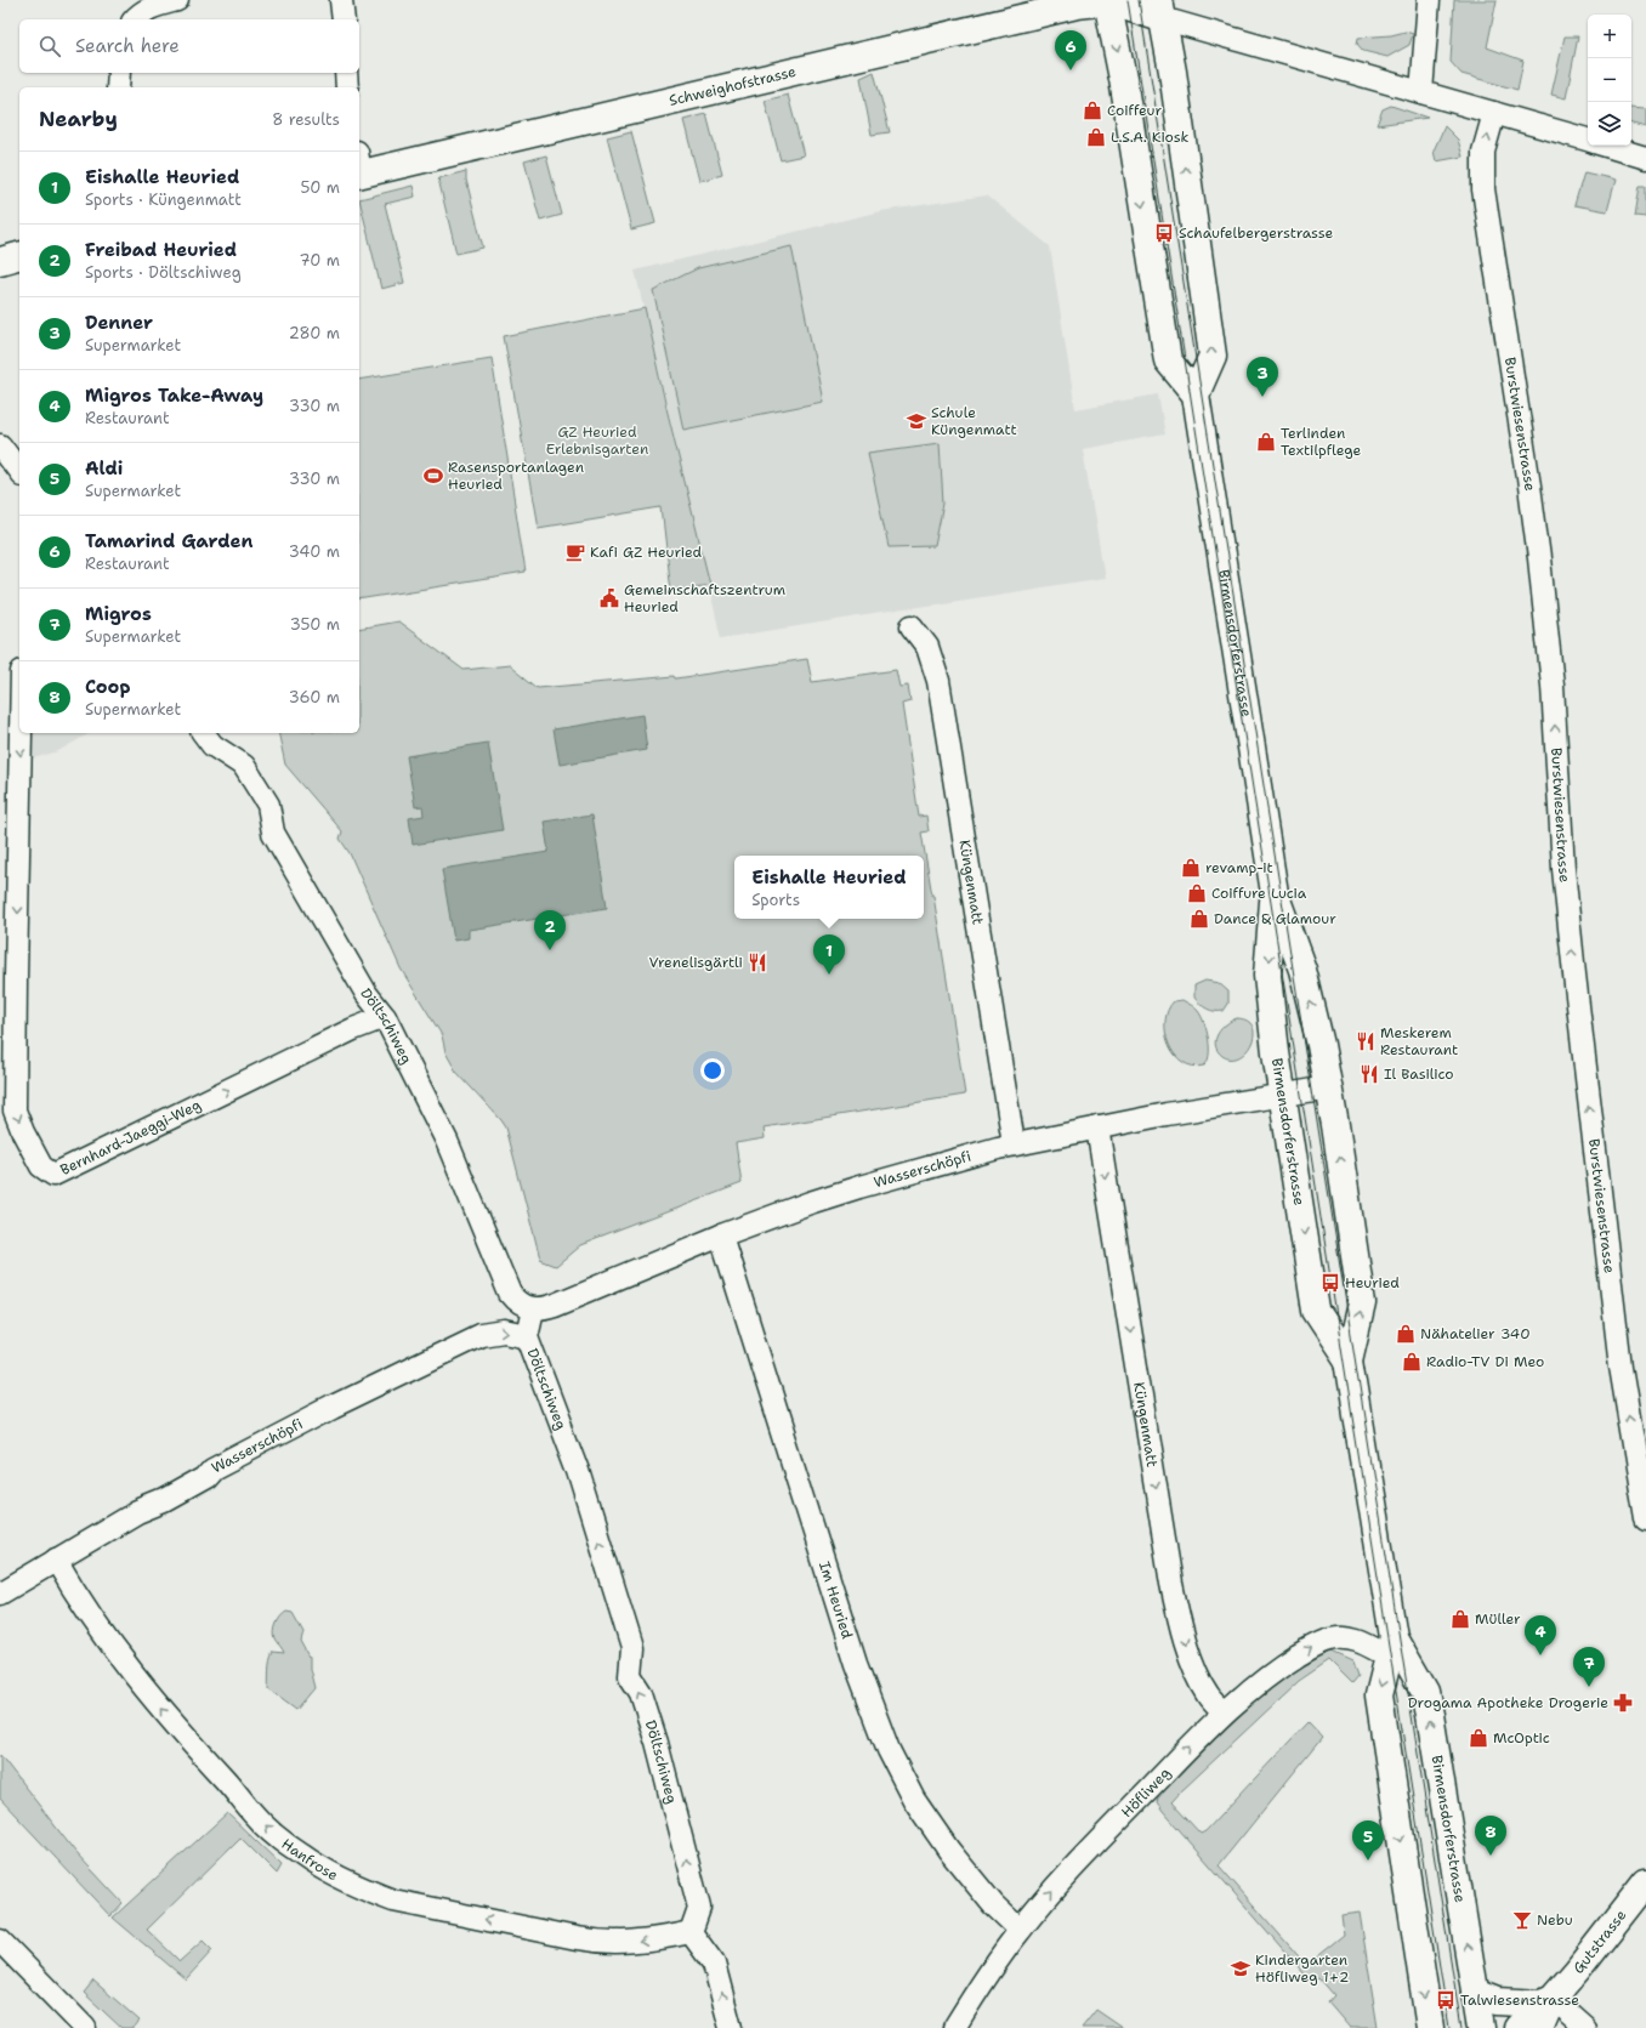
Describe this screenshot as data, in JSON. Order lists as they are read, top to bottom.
{
  "streets": {
    "main road": ["Schweighofstrasse", "Birmensdorferstrasse", "Gutstrasse"],
    "street": [
      "Burstwiesenstrasse",
      "Küngenmatt",
      "Döltschiweg",
      "Bernhard-Jaeggi-Weg",
      "Wasserschöpfi",
      "Im Heuried",
      "Höfliweg",
      "Hanfrose"
    ]
  },
  "crossings": [
    ["Birmensdorferstrasse", "Wasserschöpfi"],
    ["Birmensdorferstrasse", "Höfliweg"],
    ["Küngenmatt", "Wasserschöpfi"],
    ["Küngenmatt", "Höfliweg"],
    ["Döltschiweg", "Bernhard-Jaeggi-Weg"],
    ["Döltschiweg", "Wasserschöpfi"],
    ["Döltschiweg", "Hanfrose"],
    ["Wasserschöpfi", "Im Heuried"],
    ["Wasserschöpfi", "Hanfrose"],
    ["Im Heuried", "Höfliweg"]
  ],
  "one_way": [
    "Burstwiesenstrasse",
    "Küngenmatt",
    "Döltschiweg",
    "Wasserschöpfi",
    "Höfliweg",
    "Hanfrose"
  ],
  "parks": ["GZ Heuried Erlebnisgarten"],
  "places": {
    "shop": [
      "Coiffeur",
      "L.S.A. Kiosk",
      "Terlinden Textilpflege",
      "revamp-it",
      "Coiffure Lucia",
      "Dance & Glamour",
      "Nähatelier 340",
      "Radio-TV Di Meo",
      "Müller",
      "McOptic"
    ],
    "bus stop": ["Schaufelbergerstrasse", "Heuried", "Talwiesenstrasse"],
    "school or university": ["Schule Küngenmatt", "Kindergarten Höfliweg 1+2"],
    "sports": ["Rasensportanlagen Heuried"],
    "cafe": ["Kafi GZ Heuried"],
    "public building": ["Gemeinschaftszentrum Heuried"],
    "restaurant": ["Vrenelisgärtli", "Meskerem Restaurant", "Il Basilico"],
    "pharmacy": ["Drogama Apotheke Drogerie"],
    "bar": ["Nebu"]
  },
  "page": {
    "map_buttons": ["+", "−"],
    "search": "Search here",
    "pins": [
      "6",
      "3",
      "2",
      "1",
      "4",
      "7",
      "8",
      "5"
    ],
    "heading": ["Nearby", "8 results"],
    "list": [
      {
        "mark": "1",
        "name": "Eishalle Heuried",
        "note": "Sports · Küngenmatt",
        "value": "50 m"
      },
      {
        "mark": "2",
        "name": "Freibad Heuried",
        "note": "Sports · Döltschiweg",
        "value": "70 m"
      },
      {
        "mark": "3",
        "name": "Denner",
        "note": "Supermarket",
        "value": "280 m"
      },
      {
        "mark": "4",
        "name": "Migros Take-Away",
        "note": "Restaurant",
        "value": "330 m"
      },
      {
        "mark": "5",
        "name": "Aldi",
        "note": "Supermarket",
        "value": "330 m"
      },
      {
        "mark": "6",
        "name": "Tamarind Garden",
        "note": "Restaurant",
        "value": "340 m"
      },
      {
        "mark": "7",
        "name": "Migros",
        "note": "Supermarket",
        "value": "350 m"
      },
      {
        "mark": "8",
        "name": "Coop",
        "note": "Supermarket",
        "value": "360 m"
      }
    ],
    "popup": ["Eishalle Heuried", "Sports"]
  }
}
